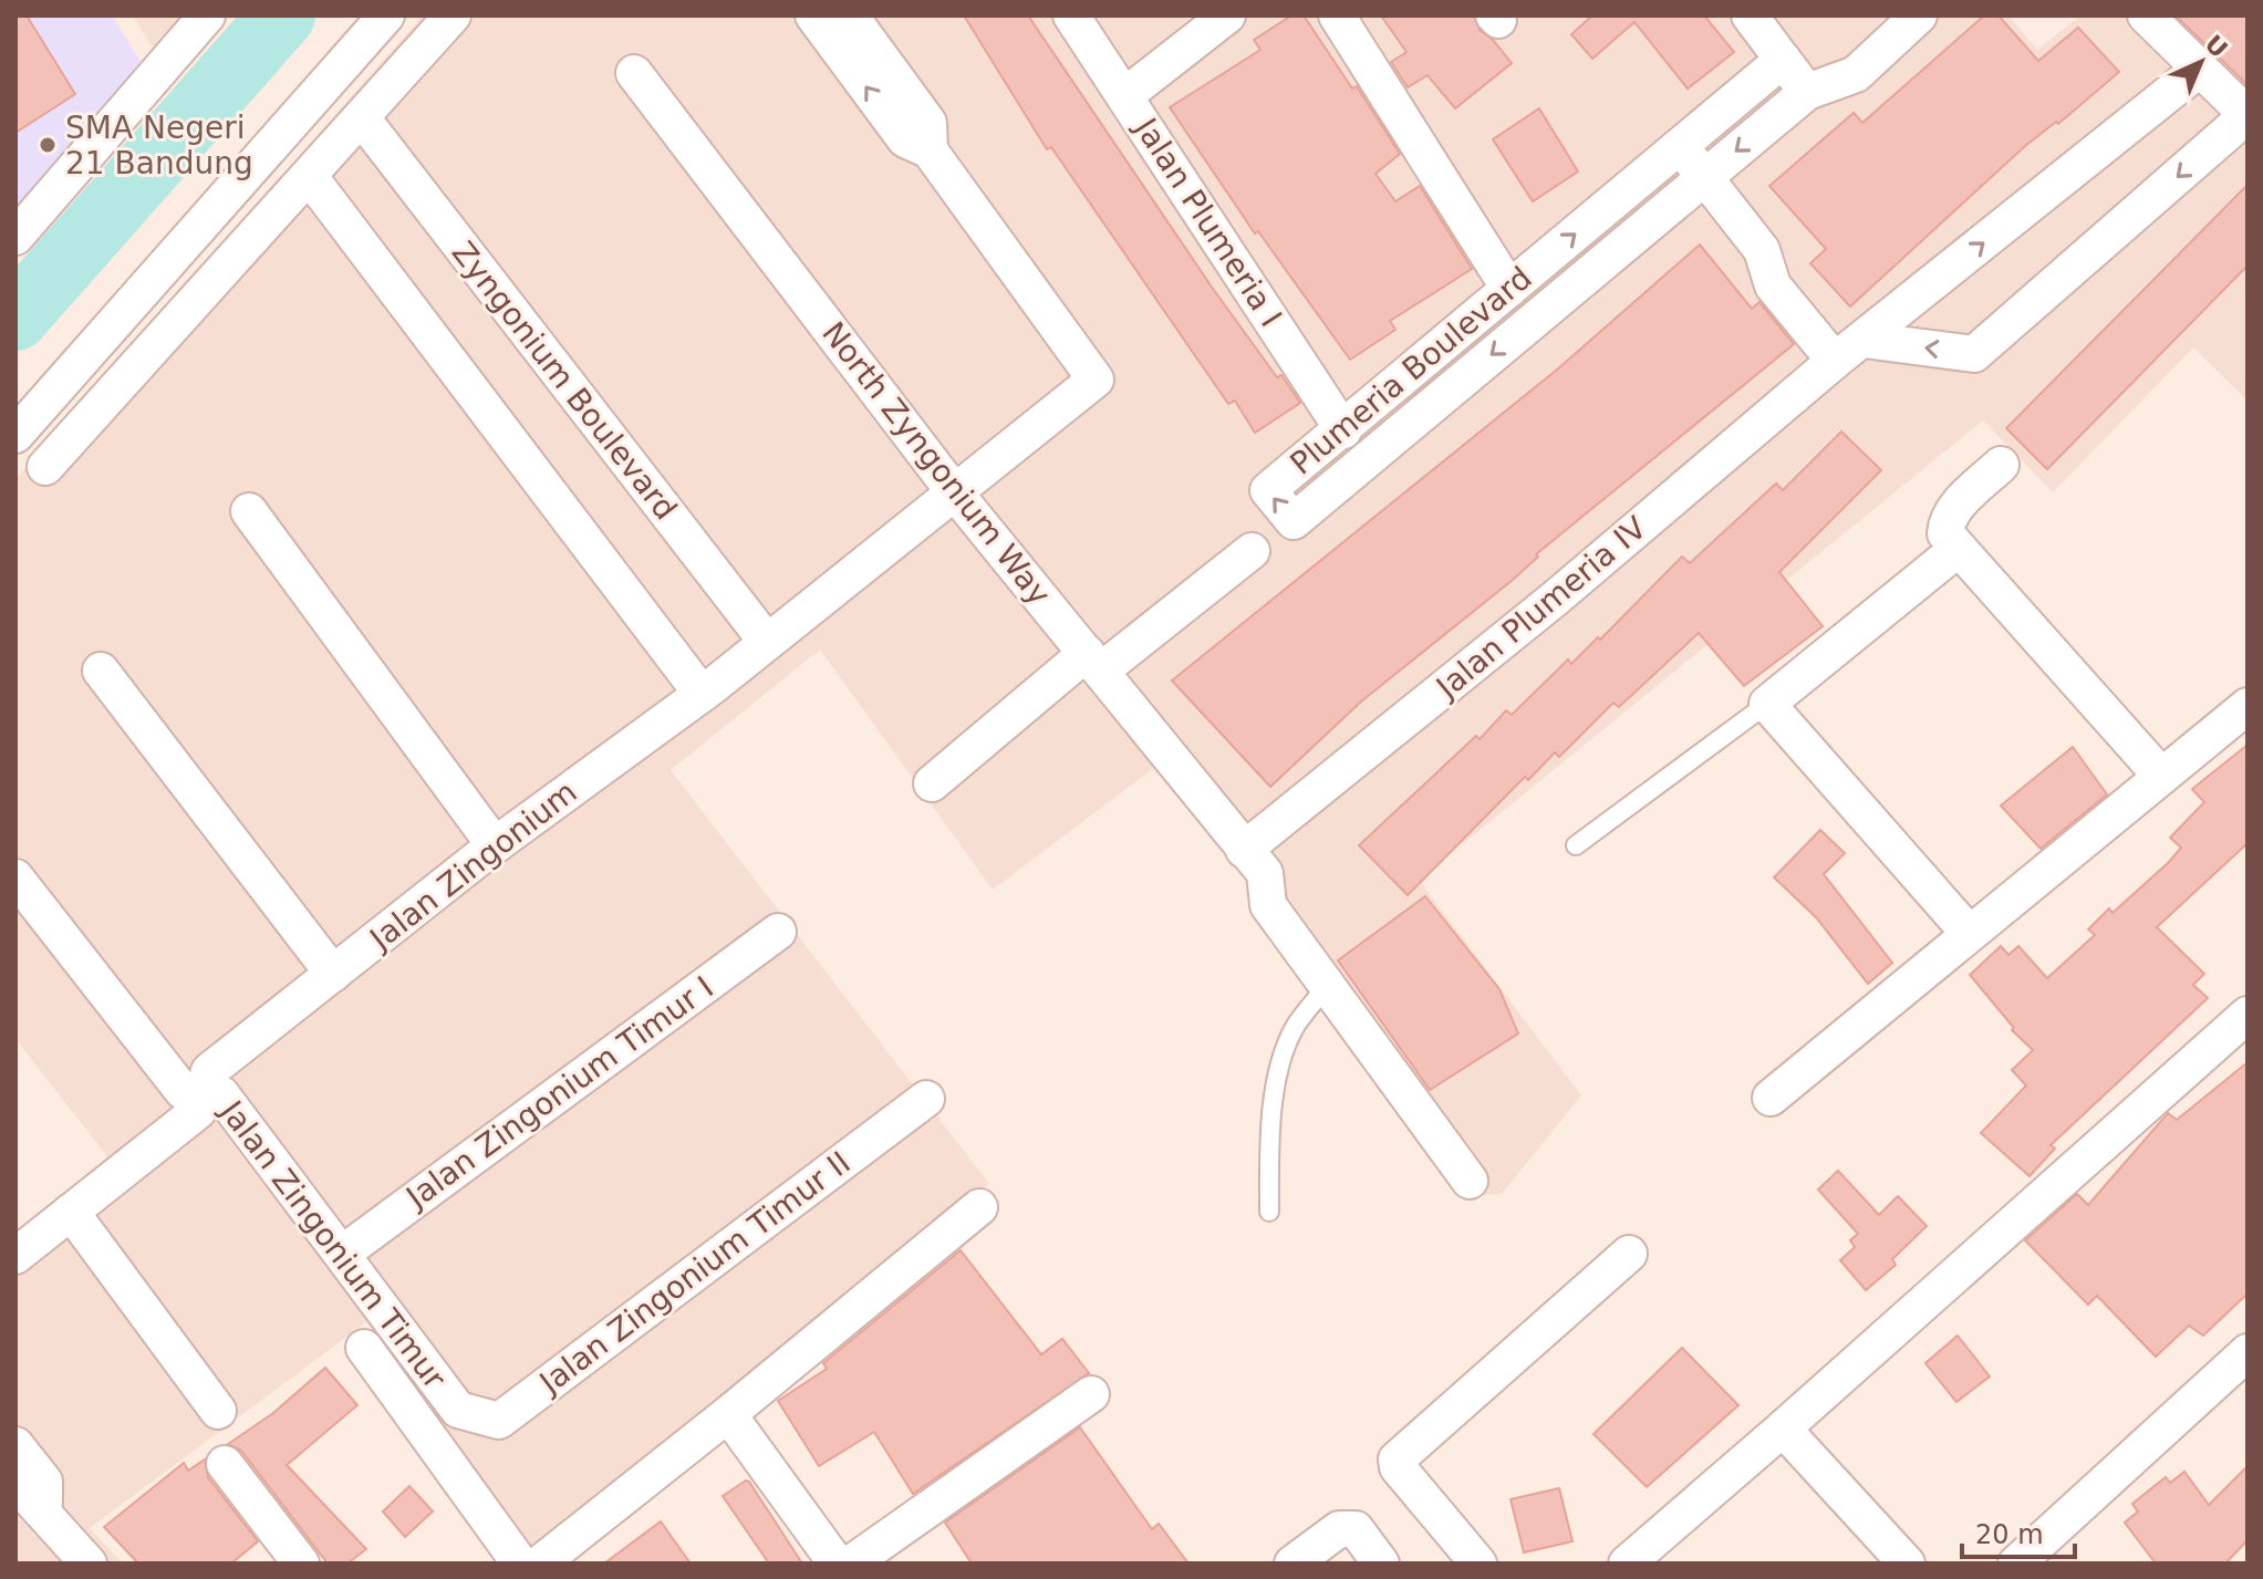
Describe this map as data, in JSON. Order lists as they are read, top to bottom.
{
  "streets": {
    "street": [
      "Jalan Plumeria I",
      "Plumeria Boulevard",
      "Zyngonium Boulevard",
      "North Zyngonium Way",
      "Jalan Plumeria IV",
      "Jalan Zingonium",
      "Jalan Zingonium Timur I",
      "Jalan Zingonium Timur",
      "Jalan Zingonium Timur II"
    ]
  },
  "crossings": [
    ["Jalan Plumeria I", "Plumeria Boulevard"],
    ["Zyngonium Boulevard", "Jalan Zingonium"],
    ["North Zyngonium Way", "Jalan Plumeria IV"],
    ["North Zyngonium Way", "Jalan Zingonium"],
    ["Jalan Zingonium", "Jalan Zingonium Timur"],
    ["Jalan Zingonium Timur I", "Jalan Zingonium Timur"],
    ["Jalan Zingonium Timur", "Jalan Zingonium Timur II"]
  ],
  "places": ["SMA Negeri 21 Bandung"],
  "scale_bar": "20 m",
  "north": "top right"
}
